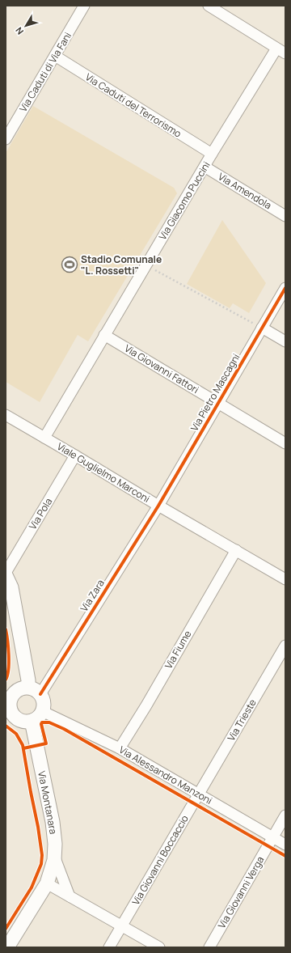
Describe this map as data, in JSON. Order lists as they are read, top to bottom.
{
  "streets": {
    "main road": ["Via Montanara"],
    "street": [
      "Via Caduti di Via Fani",
      "Via Caduti del Terrorismo",
      "Via Amendola",
      "Via Giacomo Puccini",
      "Via Giovanni Fattori",
      "Via Pietro Mascagni",
      "Viale Guglielmo Marconi",
      "Via Pola",
      "Via Zara",
      "Via Fiume",
      "Via Trieste",
      "Via Alessandro Manzoni",
      "Via Giovanni Boccaccio",
      "Via Giovanni Verga"
    ]
  },
  "crossings": [
    ["Via Caduti di Via Fani", "Via Caduti del Terrorismo"],
    ["Via Caduti del Terrorismo", "Via Giacomo Puccini"],
    ["Via Amendola", "Via Giacomo Puccini"],
    ["Via Giacomo Puccini", "Via Giovanni Fattori"],
    ["Via Giacomo Puccini", "Viale Guglielmo Marconi"],
    ["Via Giovanni Fattori", "Via Pietro Mascagni"],
    ["Via Pietro Mascagni", "Viale Guglielmo Marconi"],
    ["Via Pietro Mascagni", "Via Zara"],
    ["Viale Guglielmo Marconi", "Via Pola"],
    ["Viale Guglielmo Marconi", "Via Zara"],
    ["Viale Guglielmo Marconi", "Via Fiume"],
    ["Via Zara", "Via Alessandro Manzoni"],
    ["Via Zara", "Via Montanara"],
    ["Via Fiume", "Via Alessandro Manzoni"],
    ["Via Trieste", "Via Alessandro Manzoni"],
    ["Via Trieste", "Via Giovanni Boccaccio"],
    ["Via Alessandro Manzoni", "Via Montanara"],
    ["Via Alessandro Manzoni", "Via Giovanni Boccaccio"],
    ["Via Alessandro Manzoni", "Via Giovanni Verga"]
  ],
  "places": {
    "sports": ["Stadio Comunale \"L. Rossetti\""]
  },
  "north": "bottom left"
}
